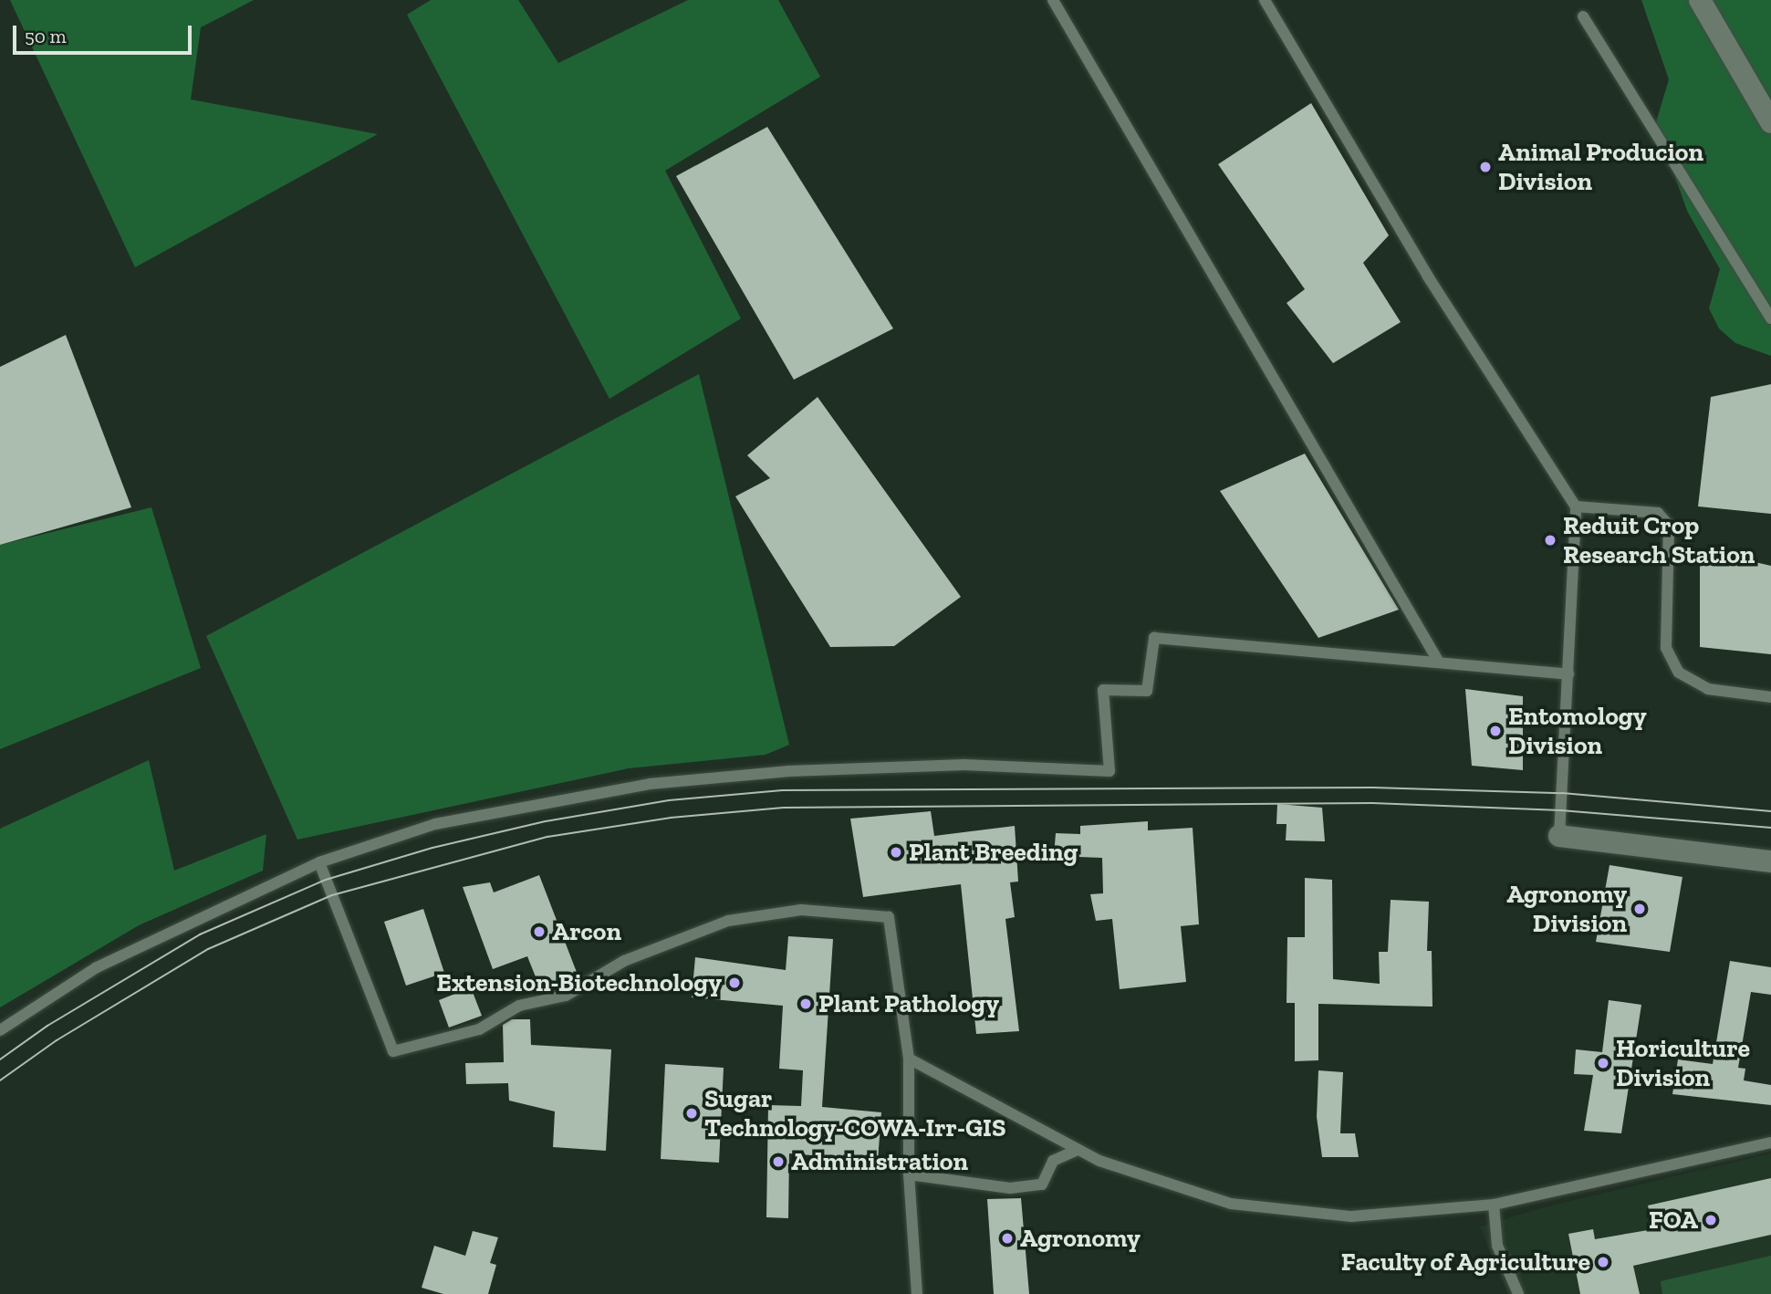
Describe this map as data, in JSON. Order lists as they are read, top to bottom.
{
  "places": [
    "Animal Producion Division",
    "Reduit Crop Research Station",
    "Entomology Division",
    "Plant Breeding",
    "Agronomy Division",
    "Arcon",
    "Extension-Biotechnology",
    "Plant Pathology",
    "Horiculture Division",
    "Sugar Technology-COWA-Irr-GIS",
    "Administration",
    "FOA",
    "Agronomy",
    "Faculty of Agriculture"
  ],
  "scale_bar": "50 m"
}
